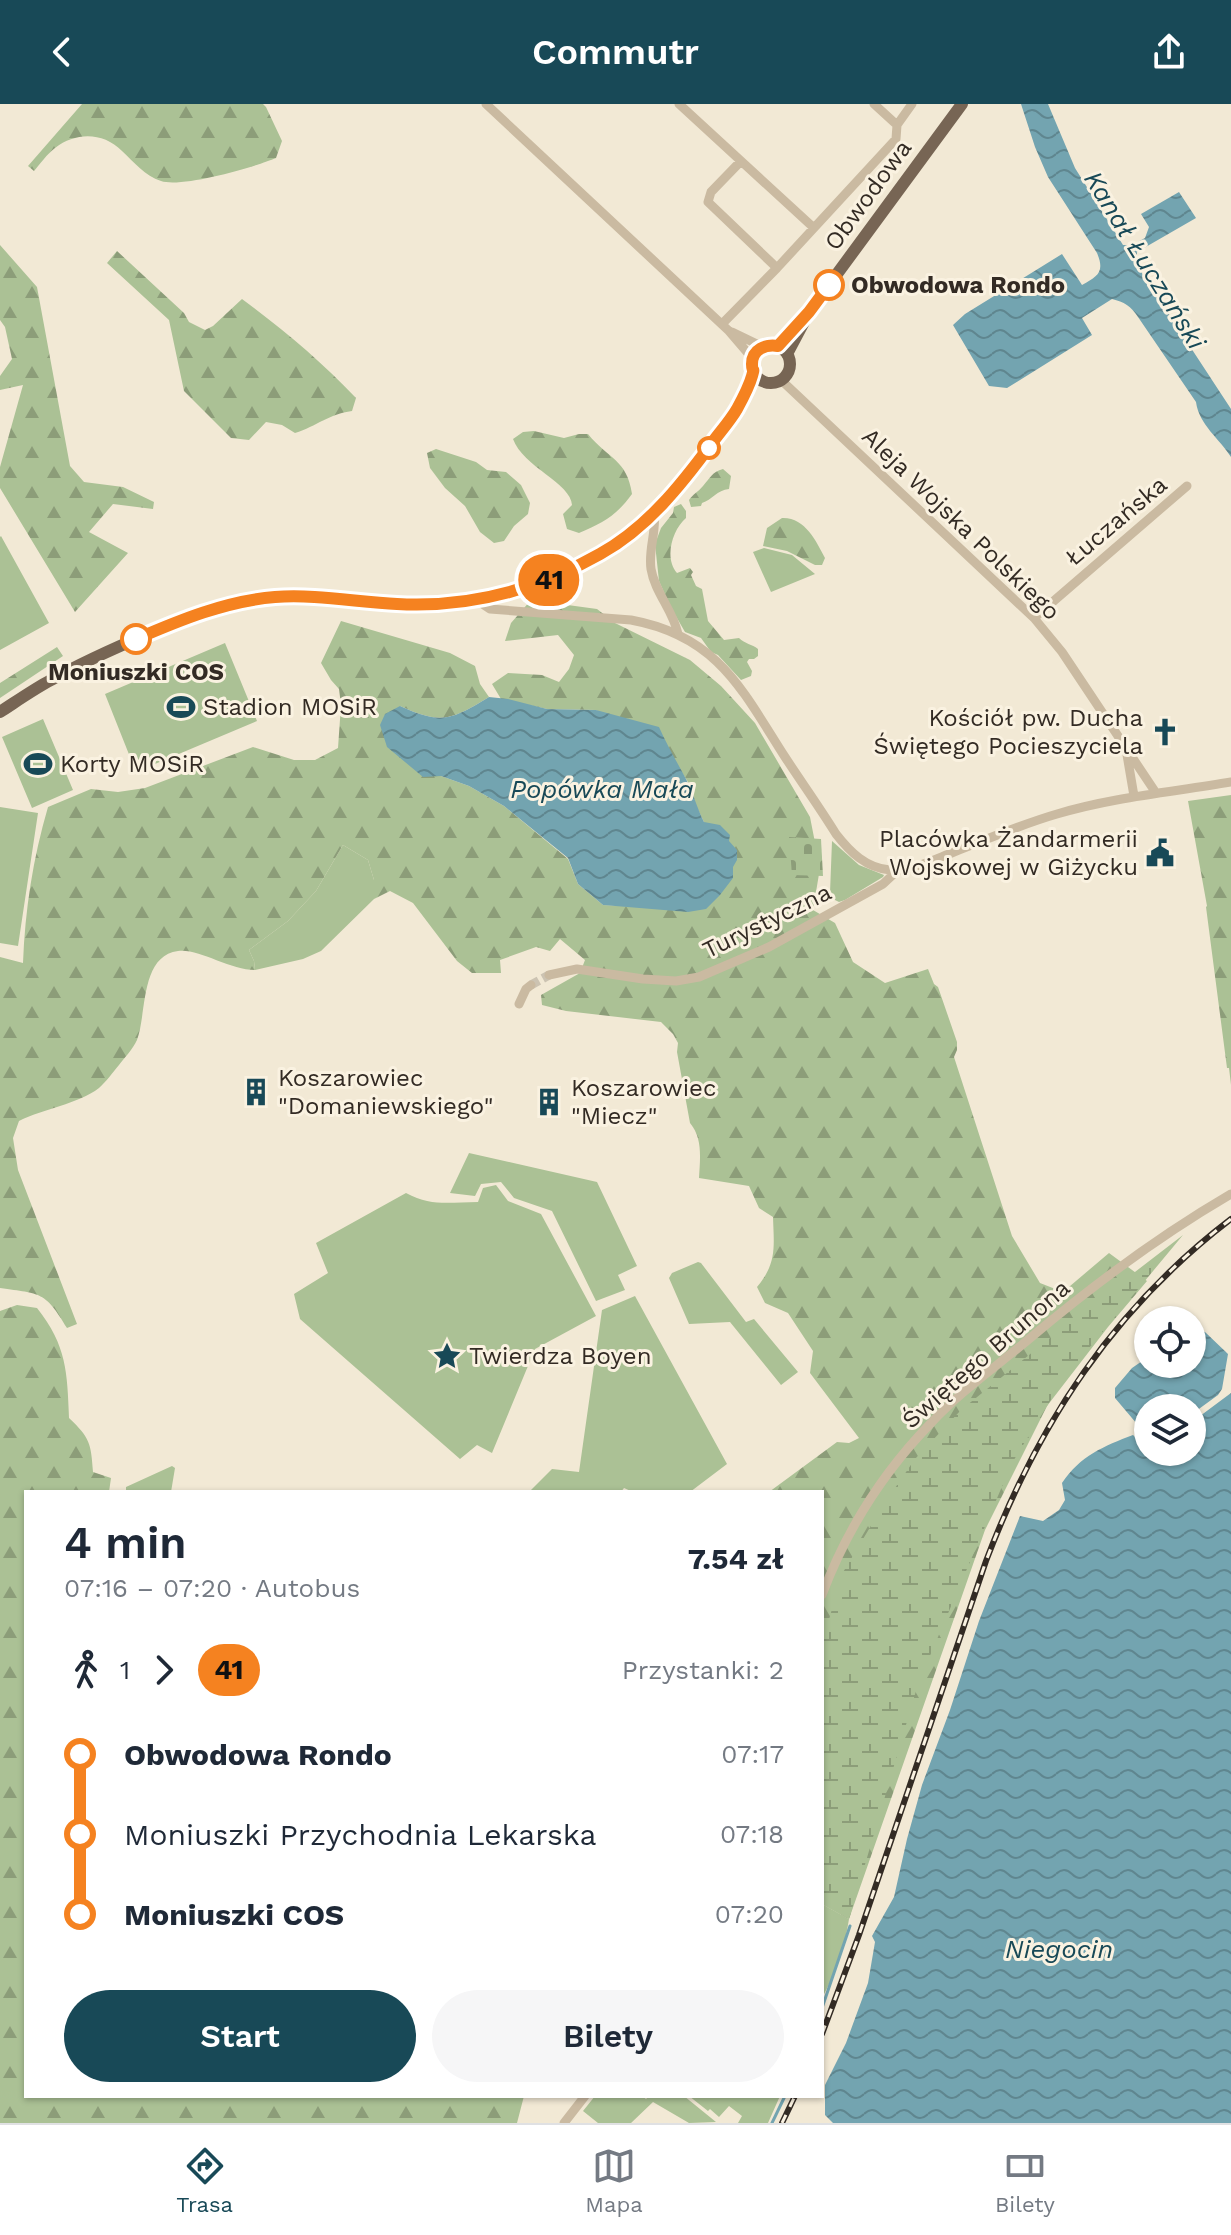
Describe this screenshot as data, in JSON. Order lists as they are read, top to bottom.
{
  "streets": {
    "main road": ["Obwodowa"],
    "street": [
      "Łuczańska",
      "Aleja Wojska Polskiego",
      "Turystyczna",
      "Świętego Brunona"
    ]
  },
  "crossings": [
    ["Obwodowa", "Aleja Wojska Polskiego"],
    ["Łuczańska", "Aleja Wojska Polskiego"]
  ],
  "water": ["Kanał Łuczański", "Popówka Mała", "Niegocin"],
  "places": {
    "other": ["Obwodowa Rondo", "Moniuszki COS"],
    "sports": ["Stadion MOSiR", "Korty MOSiR"],
    "church": ["Kościół pw. Ducha Świętego Pocieszyciela"],
    "public building": ["Placówka Żandarmerii Wojskowej w Giżycku"],
    "building": ["Koszarowiec \"Domaniewskiego\"", "Koszarowiec \"Miecz\""],
    "place": ["Twierdza Boyen"]
  },
  "lines": ["bus line 41"],
  "page": {
    "header": "Commutr",
    "on_map": "41",
    "heading": ["4 min", "07:16 – 07:20 · Autobus", "7.54 zł"],
    "legs": ["1", "41", "Przystanki: 2"],
    "list": [
      {
        "name": "Obwodowa Rondo",
        "value": "07:17"
      },
      {
        "name": "Moniuszki Przychodnia Lekarska",
        "value": "07:18"
      },
      {
        "name": "Moniuszki COS",
        "value": "07:20"
      }
    ],
    "buttons": ["Start", "Bilety"],
    "tabs": ["Trasa", "Mapa", "Bilety"]
  }
}
